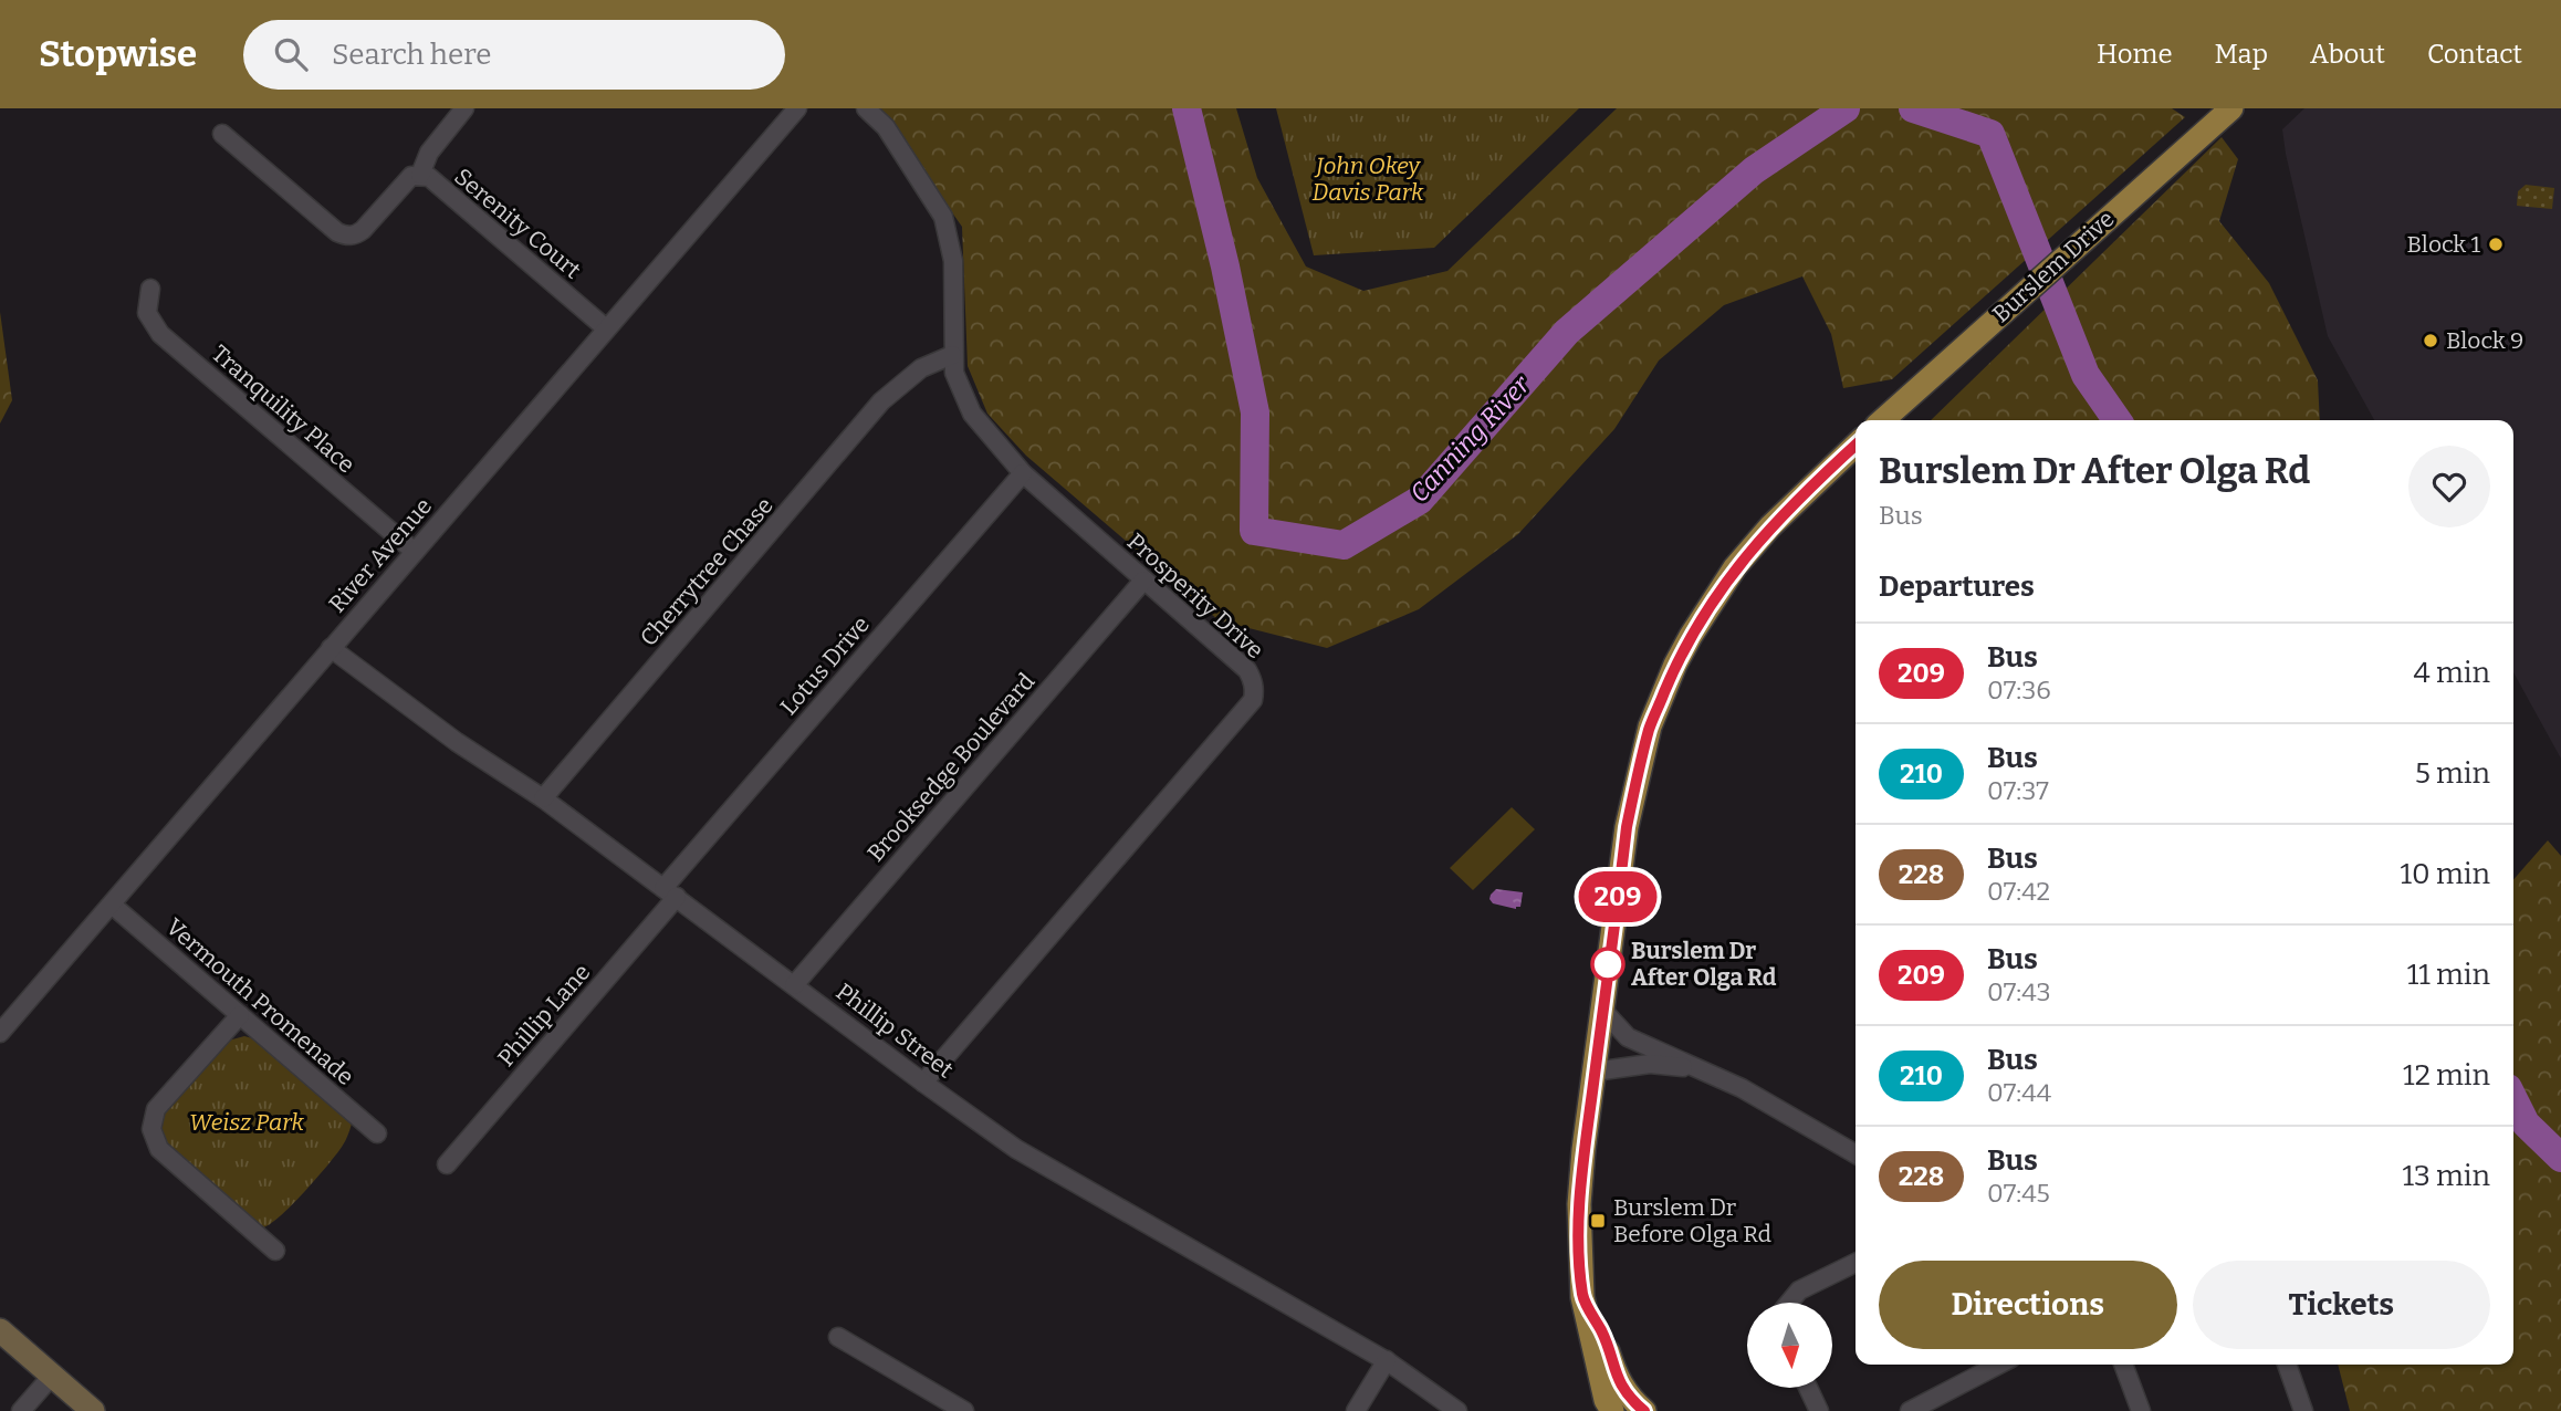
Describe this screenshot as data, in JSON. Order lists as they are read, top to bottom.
{
  "streets": {
    "main road": ["Burslem Drive"],
    "street": [
      "Serenity Court",
      "Tranquility Place",
      "River Avenue",
      "Cherrytree Chase",
      "Prosperity Drive",
      "Lotus Drive",
      "Brooksedge Boulevard",
      "Vermouth Promenade",
      "Phillip Lane",
      "Phillip Street"
    ]
  },
  "crossings": [
    ["Serenity Court", "River Avenue"],
    ["Tranquility Place", "River Avenue"],
    ["River Avenue", "Vermouth Promenade"],
    ["River Avenue", "Phillip Street"],
    ["Cherrytree Chase", "Prosperity Drive"],
    ["Cherrytree Chase", "Phillip Street"],
    ["Prosperity Drive", "Lotus Drive"],
    ["Prosperity Drive", "Brooksedge Boulevard"],
    ["Prosperity Drive", "Phillip Street"],
    ["Lotus Drive", "Phillip Lane"],
    ["Lotus Drive", "Phillip Street"],
    ["Brooksedge Boulevard", "Phillip Street"],
    ["Phillip Lane", "Phillip Street"]
  ],
  "water": ["Canning River"],
  "parks": ["John Okey Davis Park", "Weisz Park"],
  "places": {
    "other": ["Block 1", "Block 9", "Burslem Dr After Olga Rd"],
    "transit": ["Burslem Dr Before Olga Rd"]
  },
  "lines": ["bus line 209"],
  "north": "bottom",
  "page": {
    "header": "Stopwise",
    "search": "Search here",
    "nav": [
      "Home",
      "Map",
      "About",
      "Contact"
    ],
    "on_map": "209",
    "heading": [
      ["Burslem Dr After Olga Rd", "Bus"],
      "Departures"
    ],
    "list": [
      {
        "mark": "209",
        "name": "Bus",
        "note": "07:36",
        "value": "4 min"
      },
      {
        "mark": "210",
        "name": "Bus",
        "note": "07:37",
        "value": "5 min"
      },
      {
        "mark": "228",
        "name": "Bus",
        "note": "07:42",
        "value": "10 min"
      },
      {
        "mark": "209",
        "name": "Bus",
        "note": "07:43",
        "value": "11 min"
      },
      {
        "mark": "210",
        "name": "Bus",
        "note": "07:44",
        "value": "12 min"
      },
      {
        "mark": "228",
        "name": "Bus",
        "note": "07:45",
        "value": "13 min"
      }
    ],
    "buttons": ["Directions", "Tickets"]
  }
}
